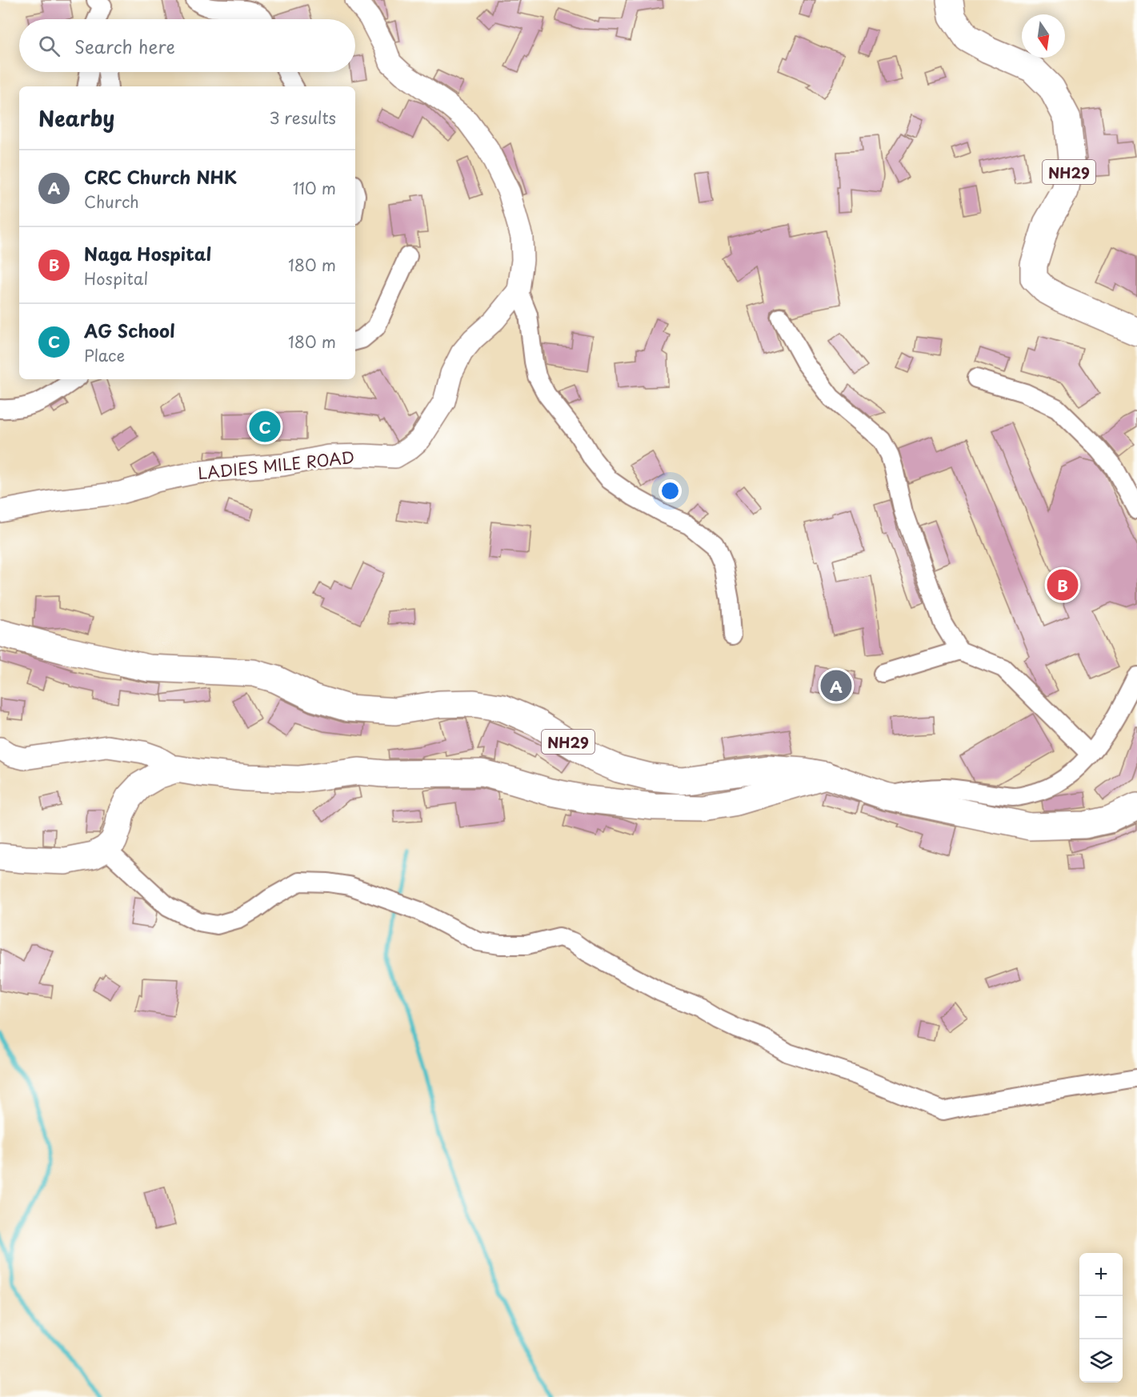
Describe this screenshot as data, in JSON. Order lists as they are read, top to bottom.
{
  "streets": {
    "main road": ["NH29"],
    "street": ["LADIES MILE ROAD"]
  },
  "north": "bottom",
  "page": {
    "search": "Search here",
    "heading": ["Nearby", "3 results"],
    "list": [
      {
        "mark": "A",
        "name": "CRC Church NHK",
        "note": "Church",
        "value": "110 m"
      },
      {
        "mark": "B",
        "name": "Naga Hospital",
        "note": "Hospital",
        "value": "180 m"
      },
      {
        "mark": "C",
        "name": "AG School",
        "note": "Place",
        "value": "180 m"
      }
    ],
    "pins": ["C", "B", "A"],
    "map_buttons": ["+", "−"]
  }
}
